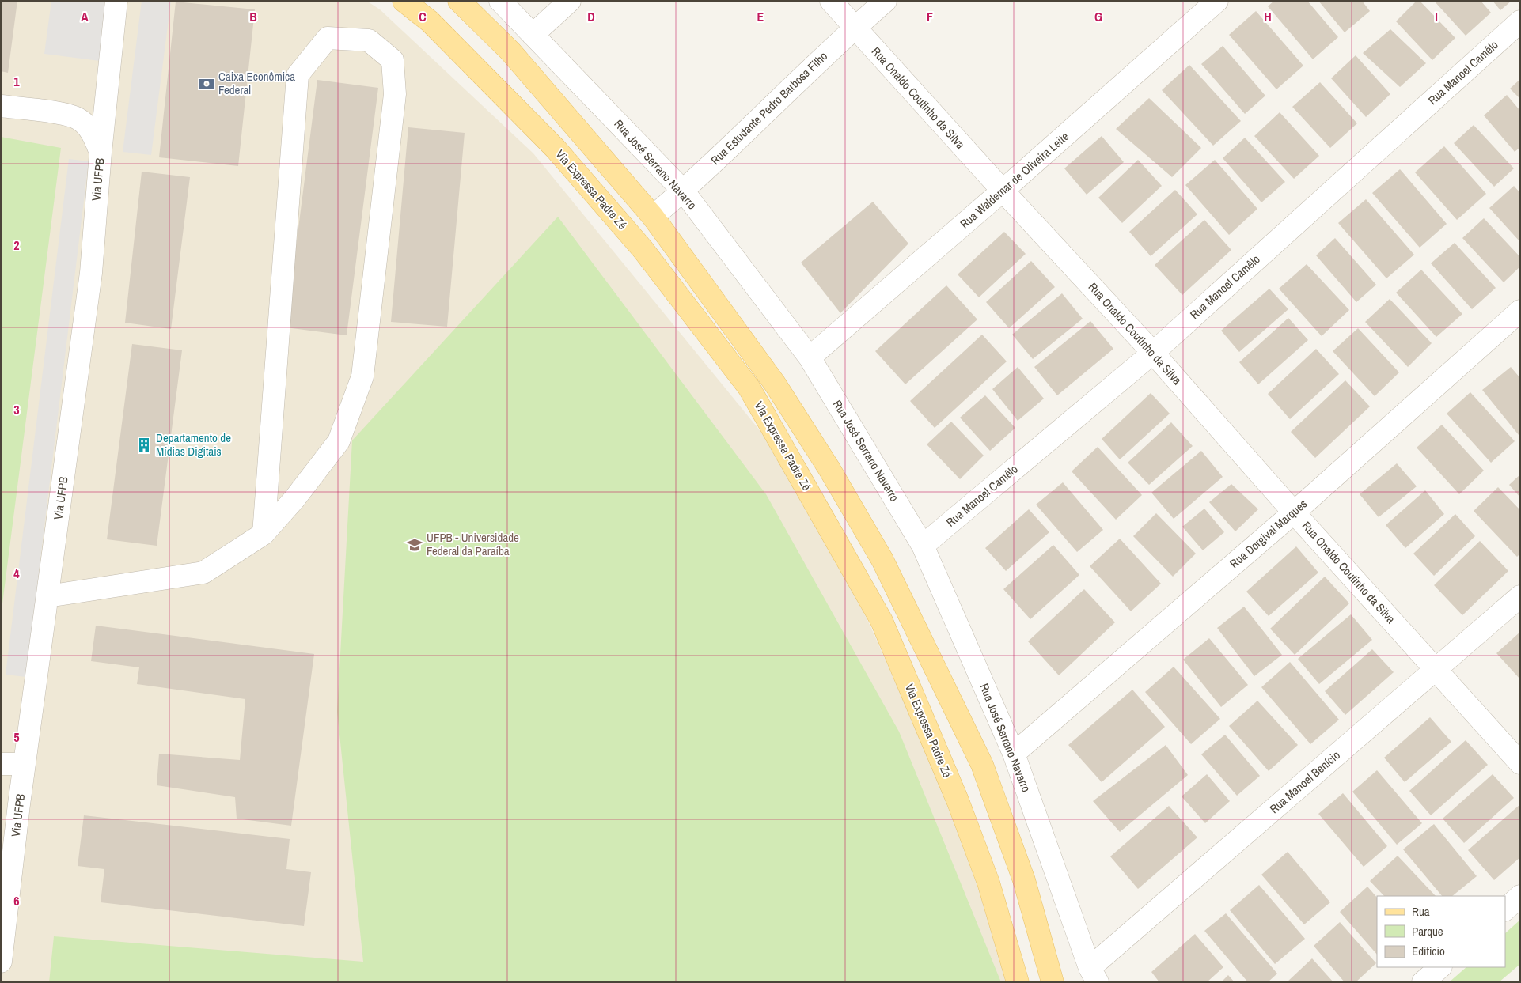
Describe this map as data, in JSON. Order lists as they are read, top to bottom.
{
  "streets": {
    "main road": ["Via Expressa Padre Zé"],
    "street": [
      "Rua Manoel Camêlo",
      "Rua Onaldo Coutinho da Silva",
      "Rua Estudante Pedro Barbosa Filho",
      "Rua José Serrano Navarro",
      "Via UFPB",
      "Rua Waldemar de Oliveira Leite",
      "Rua Dorgival Marques",
      "Rua Manoel Benício"
    ]
  },
  "crossings": [
    ["Rua Manoel Camêlo", "Rua Onaldo Coutinho da Silva"],
    ["Rua Manoel Camêlo", "Rua José Serrano Navarro"],
    ["Rua Onaldo Coutinho da Silva", "Rua Estudante Pedro Barbosa Filho"],
    ["Rua Onaldo Coutinho da Silva", "Rua Waldemar de Oliveira Leite"],
    ["Rua Onaldo Coutinho da Silva", "Rua Dorgival Marques"],
    ["Rua Onaldo Coutinho da Silva", "Rua Manoel Benício"],
    ["Rua Estudante Pedro Barbosa Filho", "Rua José Serrano Navarro"],
    ["Rua Estudante Pedro Barbosa Filho", "Via Expressa Padre Zé"],
    ["Rua José Serrano Navarro", "Rua Waldemar de Oliveira Leite"],
    ["Rua José Serrano Navarro", "Rua Dorgival Marques"],
    ["Rua José Serrano Navarro", "Rua Manoel Benício"]
  ],
  "places": {
    "bank": ["Caixa Econômica Federal"],
    "building": ["Departamento de Mídias Digitais"],
    "school or university": ["UFPB - Universidade Federal da Paraíba"]
  },
  "legend": ["Rua", "Parque", "Edifício"],
  "grid": {
    "columns": [
      "A",
      "B",
      "C",
      "D",
      "E",
      "F",
      "G",
      "H",
      "I"
    ],
    "rows": [
      "1",
      "2",
      "3",
      "4",
      "5",
      "6"
    ]
  }
}
